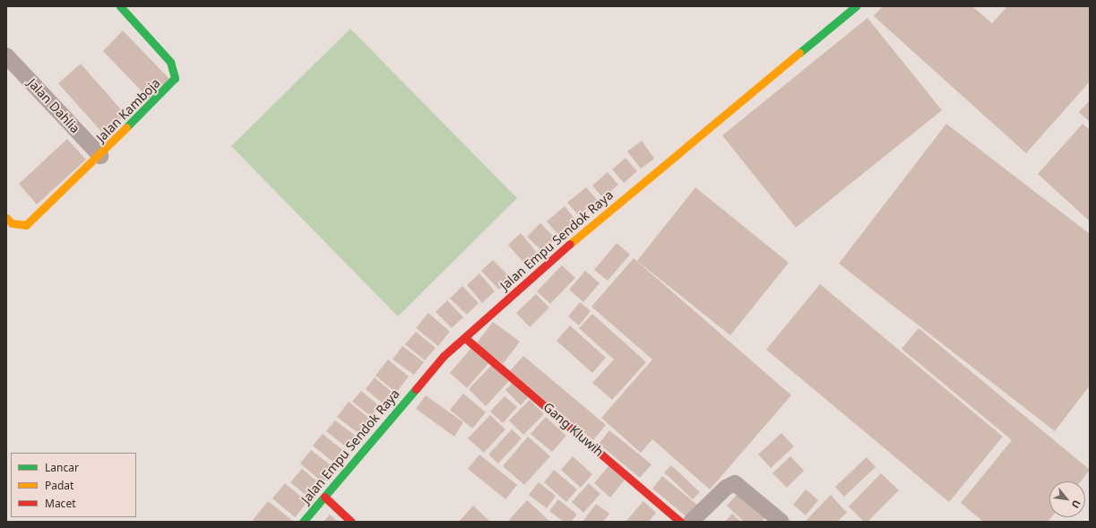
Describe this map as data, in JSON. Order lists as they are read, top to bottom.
{
  "streets": {
    "main road": ["Jalan Kamboja", "Jalan Empu Sendok Raya", "Gang Kluwih"],
    "street": ["Jalan Dahlia"]
  },
  "crossings": [
    ["Jalan Dahlia", "Jalan Kamboja"],
    ["Jalan Empu Sendok Raya", "Gang Kluwih"]
  ],
  "legend": ["Lancar", "Padat", "Macet"],
  "north": "bottom right"
}
